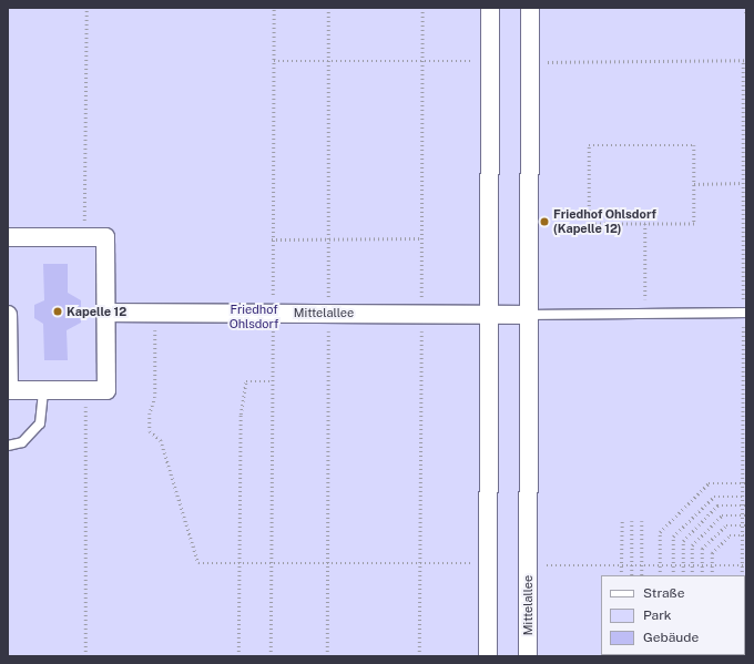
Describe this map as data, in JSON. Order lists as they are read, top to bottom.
{
  "streets": {
    "street": ["Mittelallee"]
  },
  "parks": ["Friedhof Ohlsdorf"],
  "places": ["Friedhof Ohlsdorf (Kapelle 12)", "Kapelle 12"],
  "legend": ["Straße", "Park", "Gebäude"]
}
